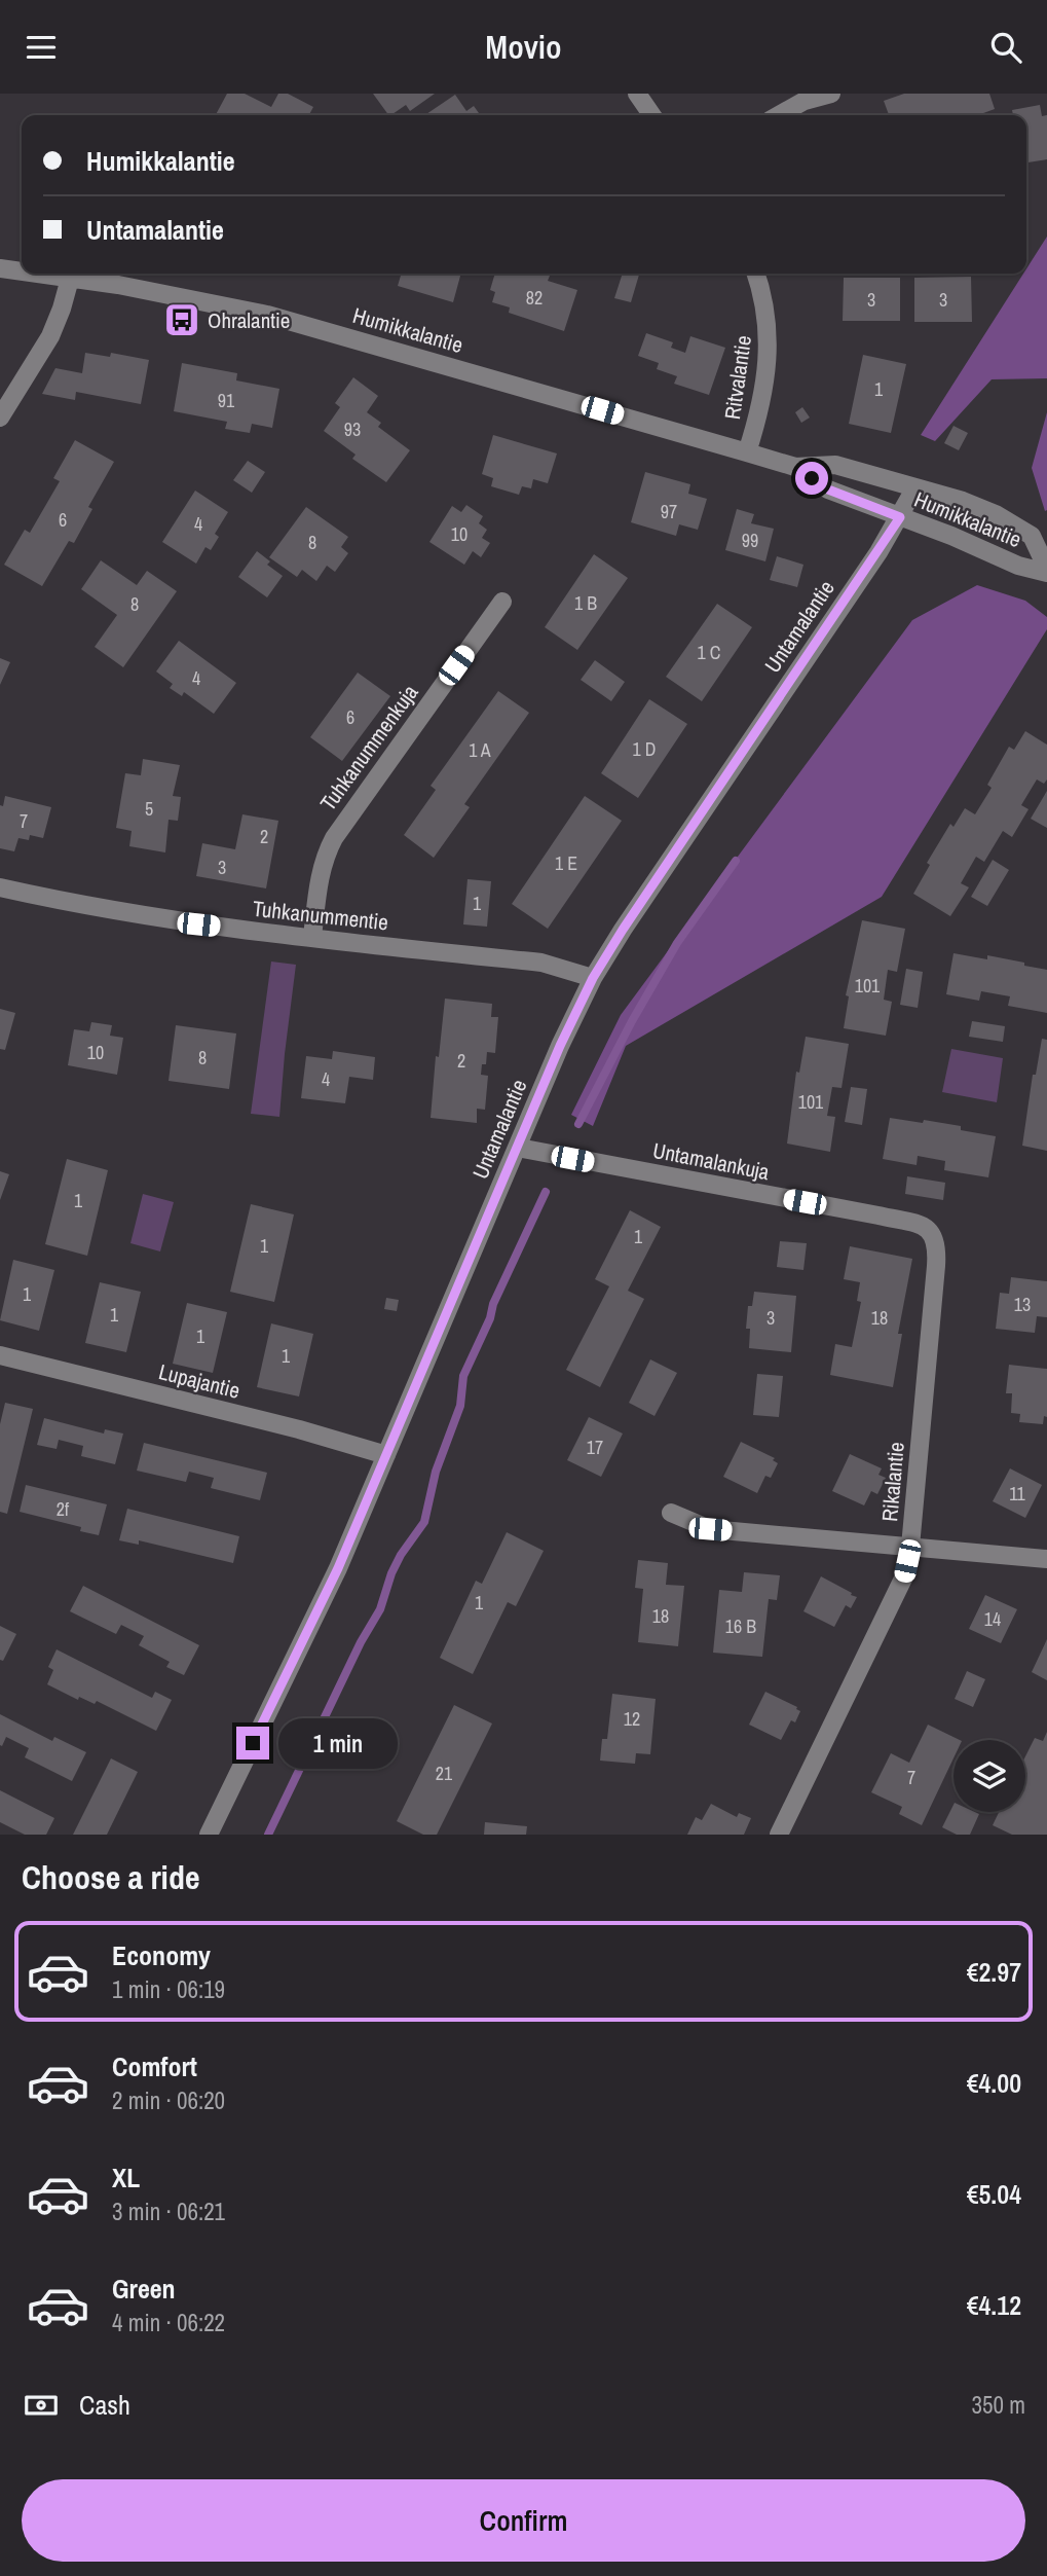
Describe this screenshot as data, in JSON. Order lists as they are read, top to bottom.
{
  "streets": {
    "street": [
      "Humikkalantie",
      "Ritvalantie",
      "Untamalantie",
      "Tuhkanummenkuja",
      "Tuhkanummentie",
      "Untamalankuja",
      "Lupajantie",
      "Rikalantie"
    ]
  },
  "crossings": [
    ["Humikkalantie", "Ritvalantie"],
    ["Humikkalantie", "Untamalantie"],
    ["Untamalantie", "Tuhkanummentie"],
    ["Untamalantie", "Untamalankuja"],
    ["Untamalantie", "Lupajantie"],
    ["Tuhkanummenkuja", "Tuhkanummentie"],
    ["Untamalankuja", "Rikalantie"]
  ],
  "places": {
    "bus stop": ["Ohralantie"]
  },
  "house_numbers": [
    "82",
    "3",
    "3",
    "1",
    "91",
    "93",
    "97",
    "6",
    "4",
    "10",
    "99",
    "8",
    "1 B",
    "8",
    "1 C",
    "4",
    "6",
    "1 D",
    "1 A",
    "5",
    "7",
    "2",
    "1 E",
    "3",
    "1",
    "101",
    "10",
    "8",
    "2",
    "4",
    "101",
    "1",
    "1",
    "1",
    "1",
    "13",
    "1",
    "3",
    "18",
    "1",
    "1",
    "17",
    "11",
    "2f",
    "1",
    "18",
    "14",
    "16 B",
    "12",
    "21",
    "7"
  ],
  "page": {
    "header": "Movio",
    "banner": ["Humikkalantie", "Untamalantie"],
    "bubble": "1 min",
    "heading": "Choose a ride",
    "list": [
      {
        "name": "Economy",
        "note": "1 min · 06:19",
        "value": "€2.97"
      },
      {
        "name": "Comfort",
        "note": "2 min · 06:20",
        "value": "€4.00"
      },
      {
        "name": "XL",
        "note": "3 min · 06:21",
        "value": "€5.04"
      },
      {
        "name": "Green",
        "note": "4 min · 06:22",
        "value": "€4.12"
      }
    ],
    "pay": ["Cash", "350 m"],
    "buttons": "Confirm"
  }
}
